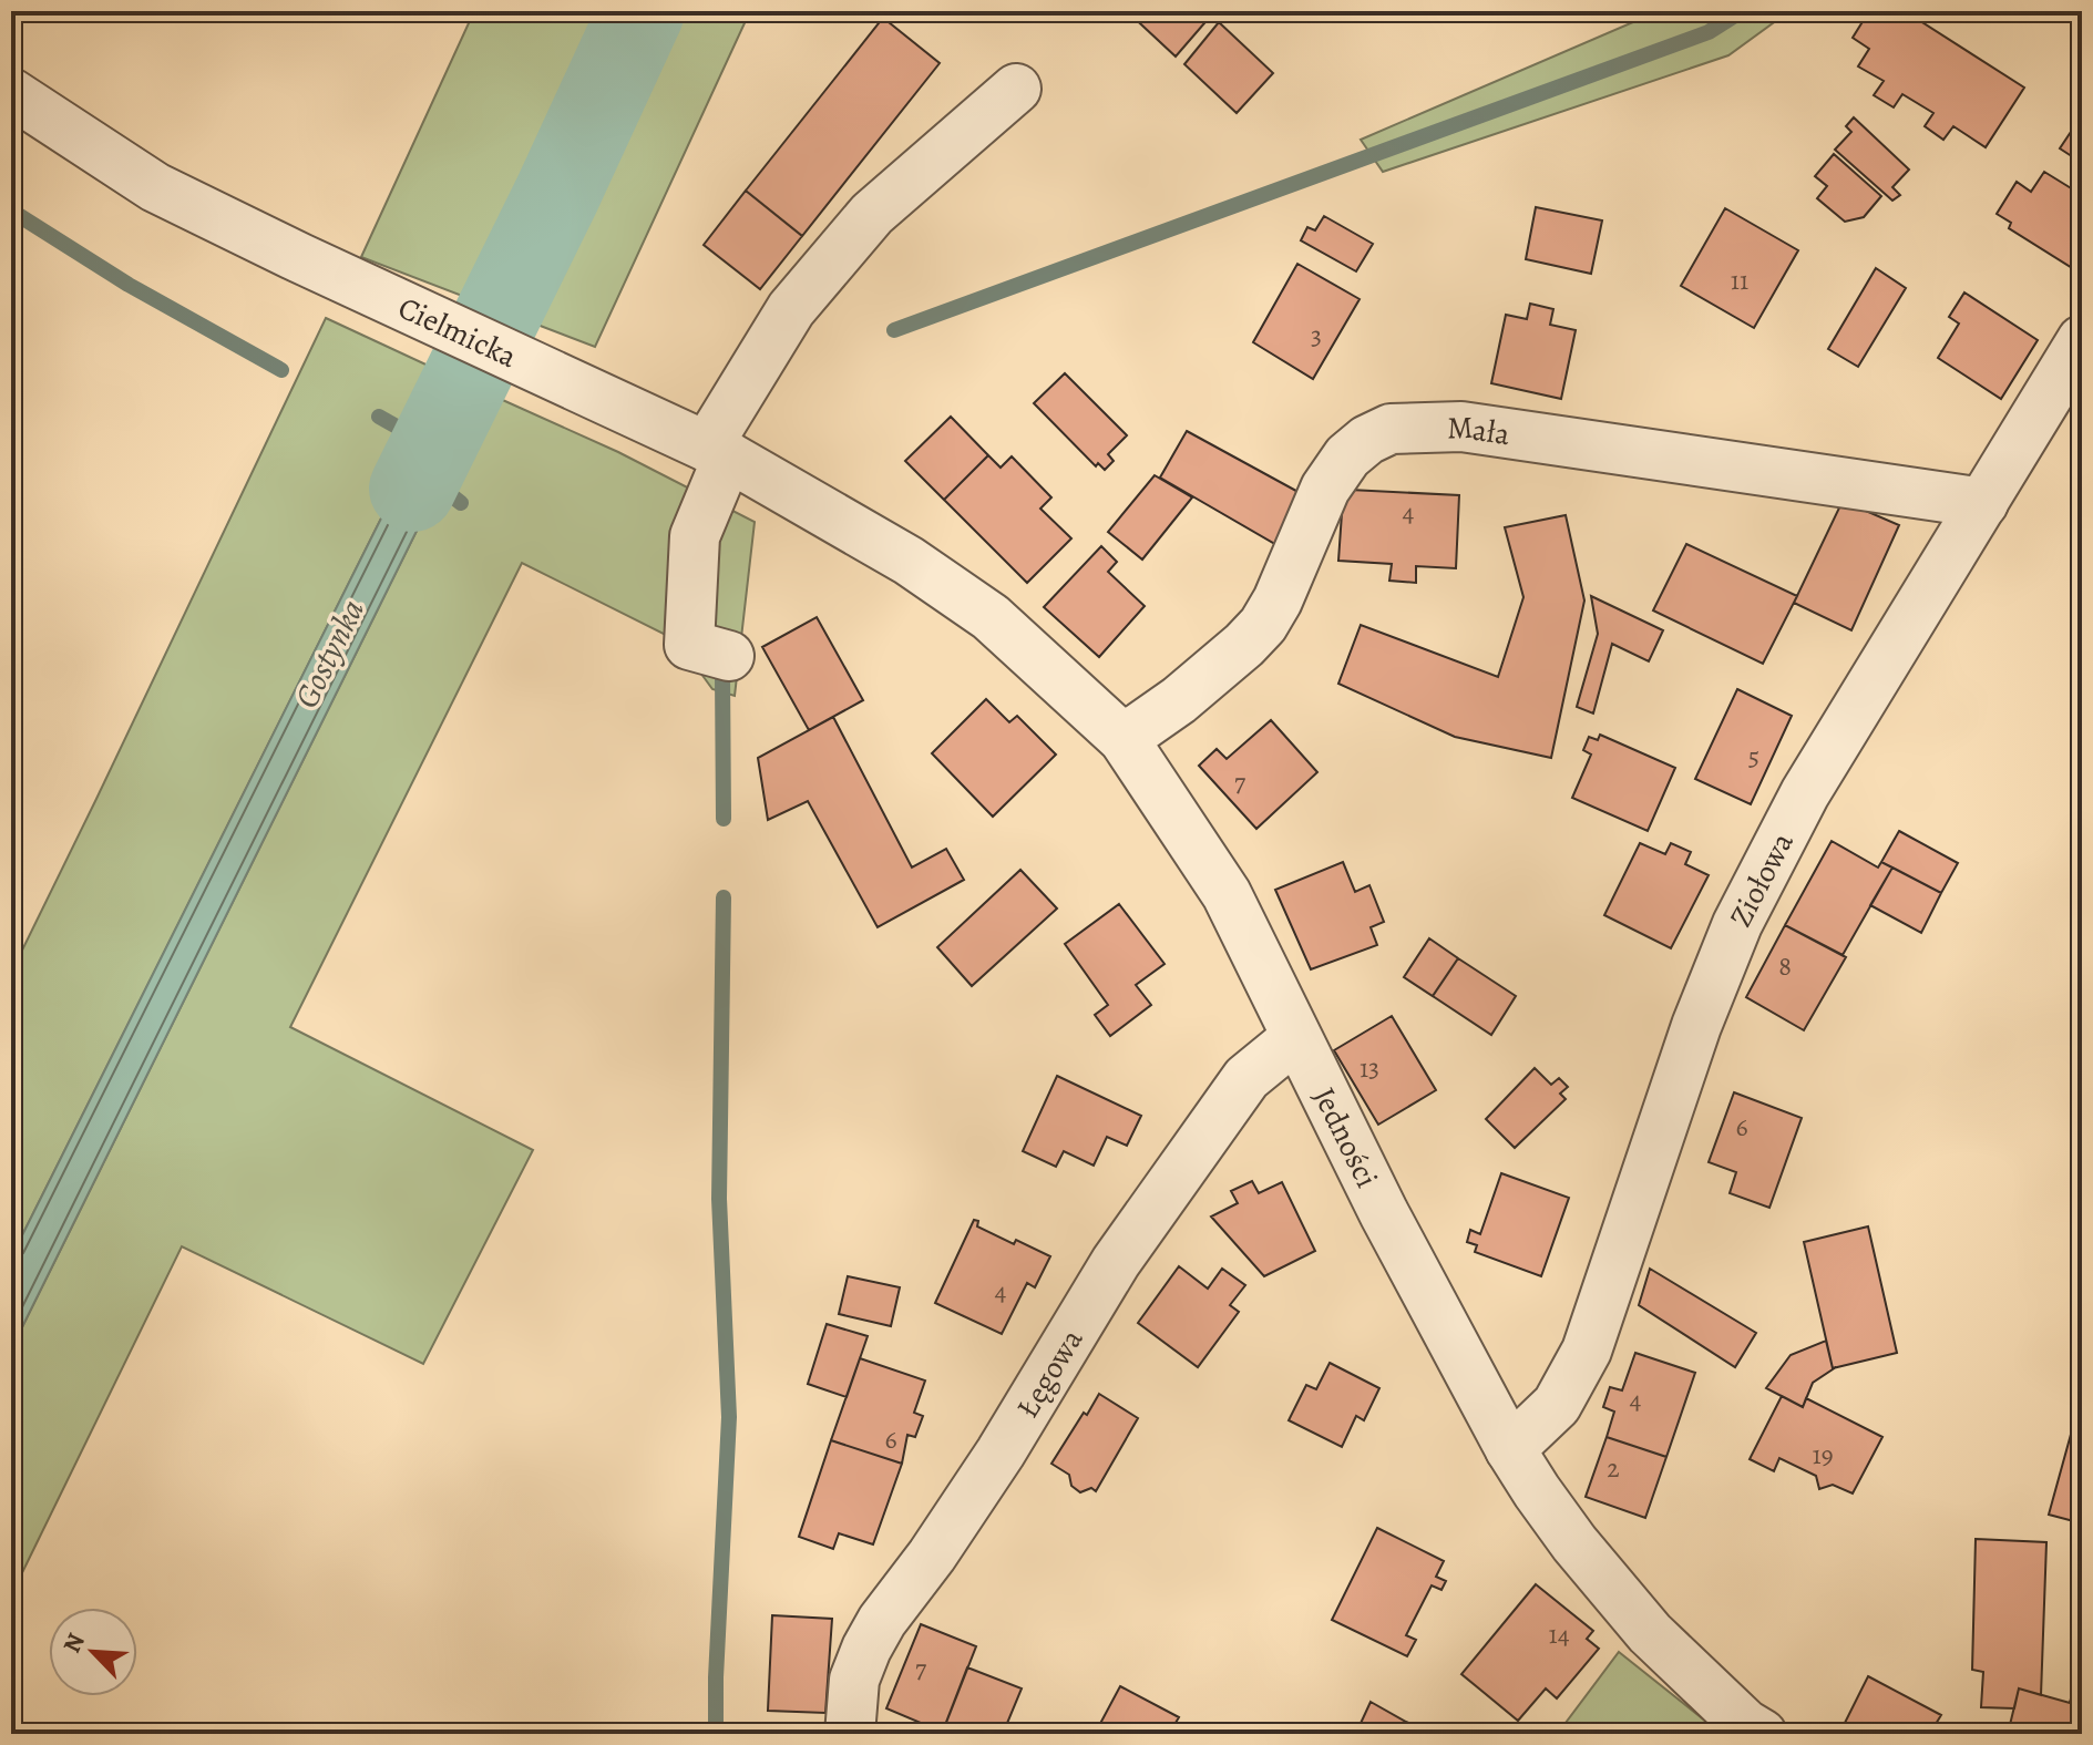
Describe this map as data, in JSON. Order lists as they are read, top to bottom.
{
  "streets": {
    "street": [
      "Cielmicka",
      "Mała",
      "Ziołowa",
      "Jedności",
      "Łęgowa"
    ]
  },
  "crossings": [
    ["Cielmicka", "Jedności"],
    ["Mała", "Ziołowa"],
    ["Mała", "Jedności"],
    ["Ziołowa", "Jedności"],
    ["Jedności", "Łęgowa"]
  ],
  "water": ["Gostynka"],
  "house_numbers": [
    "11",
    "3",
    "4",
    "5",
    "7",
    "8",
    "13",
    "6",
    "4",
    "4",
    "6",
    "19",
    "2",
    "14",
    "7"
  ],
  "north": "top left"
}
